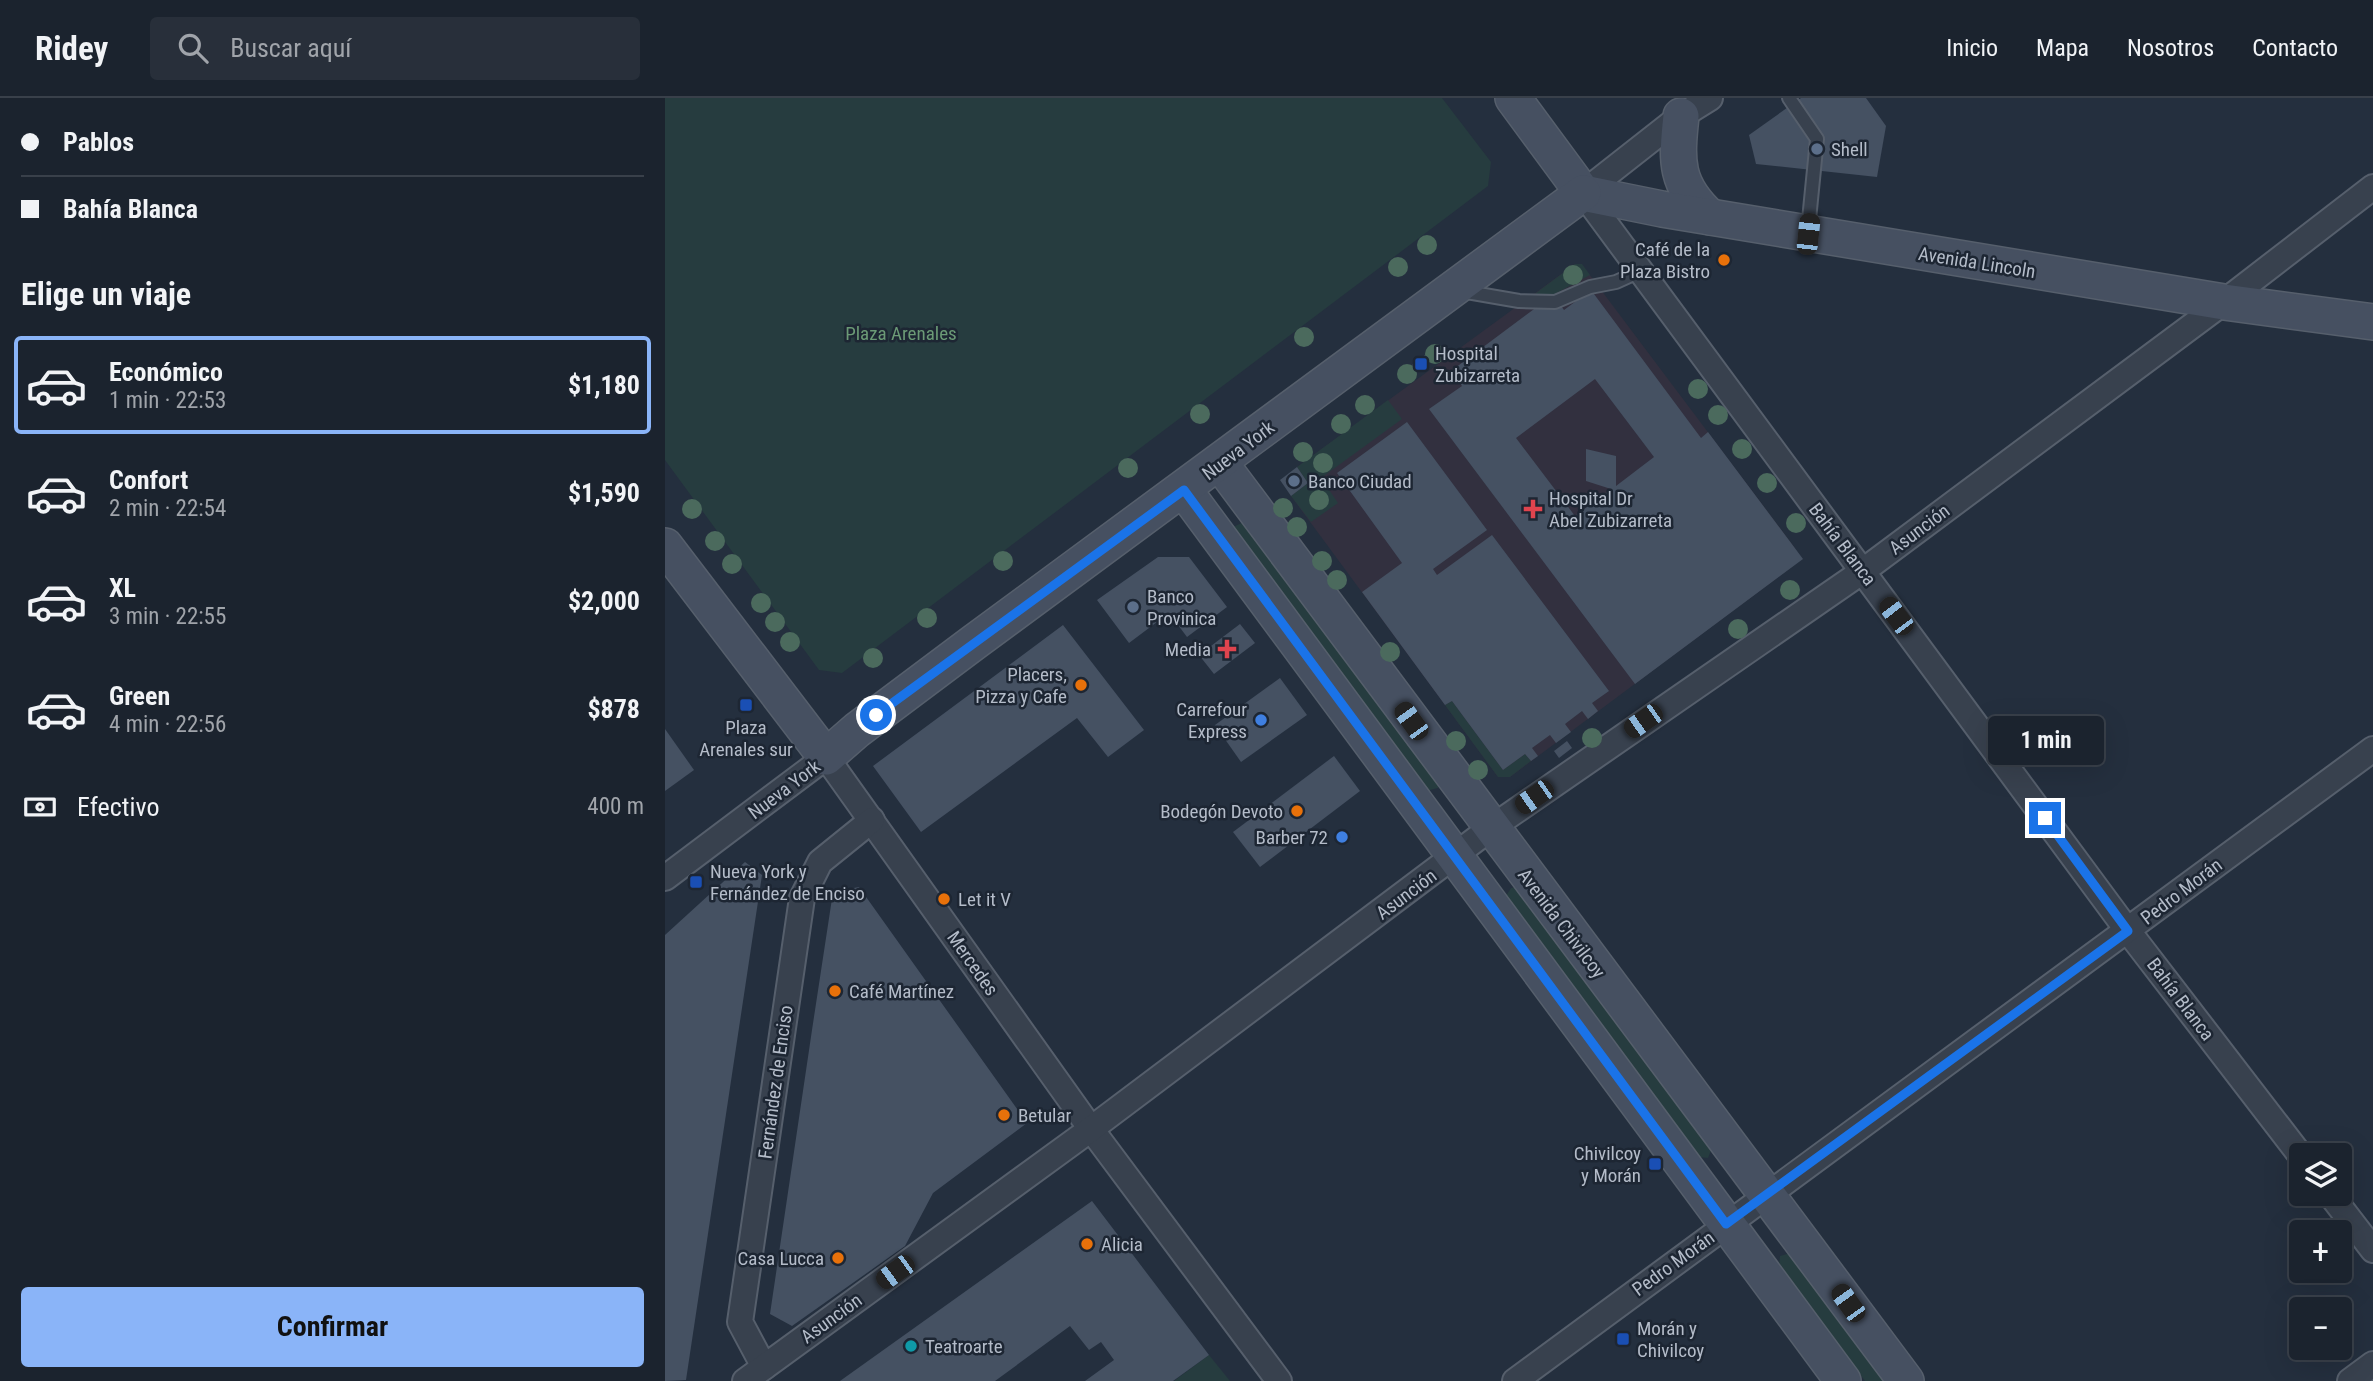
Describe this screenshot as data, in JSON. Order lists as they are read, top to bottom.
{
  "streets": {
    "street": [
      "Avenida Lincoln",
      "Nueva York",
      "Asunción",
      "Bahía Blanca",
      "Pedro Morán",
      "Avenida Chivilcoy",
      "Mercedes",
      "Fernández de Enciso"
    ]
  },
  "crossings": [
    ["Avenida Lincoln", "Nueva York"],
    ["Avenida Lincoln", "Asunción"],
    ["Avenida Lincoln", "Bahía Blanca"],
    ["Nueva York", "Bahía Blanca"],
    ["Nueva York", "Avenida Chivilcoy"],
    ["Nueva York", "Mercedes"],
    ["Asunción", "Bahía Blanca"],
    ["Asunción", "Avenida Chivilcoy"],
    ["Asunción", "Mercedes"],
    ["Asunción", "Fernández de Enciso"],
    ["Bahía Blanca", "Pedro Morán"],
    ["Pedro Morán", "Avenida Chivilcoy"],
    ["Mercedes", "Fernández de Enciso"]
  ],
  "parks": ["Plaza Arenales"],
  "places": {
    "other": [
      "Shell",
      "Café de la Plaza Bistro",
      "Banco Ciudad",
      "Banco Provinica",
      "Placers, Pizza y Cafe",
      "Carrefour Express",
      "Bodegón Devoto",
      "Barber 72",
      "Let it V",
      "Café Martínez",
      "Betular",
      "Alicia",
      "Casa Lucca",
      "Teatroarte"
    ],
    "transit": [
      "Hospital Zubizarreta",
      "Plaza Arenales sur",
      "Nueva York y Fernández de Enciso",
      "Chivilcoy y Morán",
      "Morán y Chivilcoy"
    ],
    "health": ["Hospital Dr Abel Zubizarreta", "Media"]
  },
  "page": {
    "header": "Ridey",
    "search": "Buscar aquí",
    "nav": [
      "Inicio",
      "Mapa",
      "Nosotros",
      "Contacto"
    ],
    "banner": ["Pablos", "Bahía Blanca"],
    "heading": "Elige un viaje",
    "list": [
      {
        "name": "Económico",
        "note": "1 min · 22:53",
        "value": "$1,180"
      },
      {
        "name": "Confort",
        "note": "2 min · 22:54",
        "value": "$1,590"
      },
      {
        "name": "XL",
        "note": "3 min · 22:55",
        "value": "$2,000"
      },
      {
        "name": "Green",
        "note": "4 min · 22:56",
        "value": "$878"
      }
    ],
    "bubble": "1 min",
    "pay": ["Efectivo", "400 m"],
    "map_buttons": ["+", "−"],
    "buttons": "Confirmar"
  }
}
